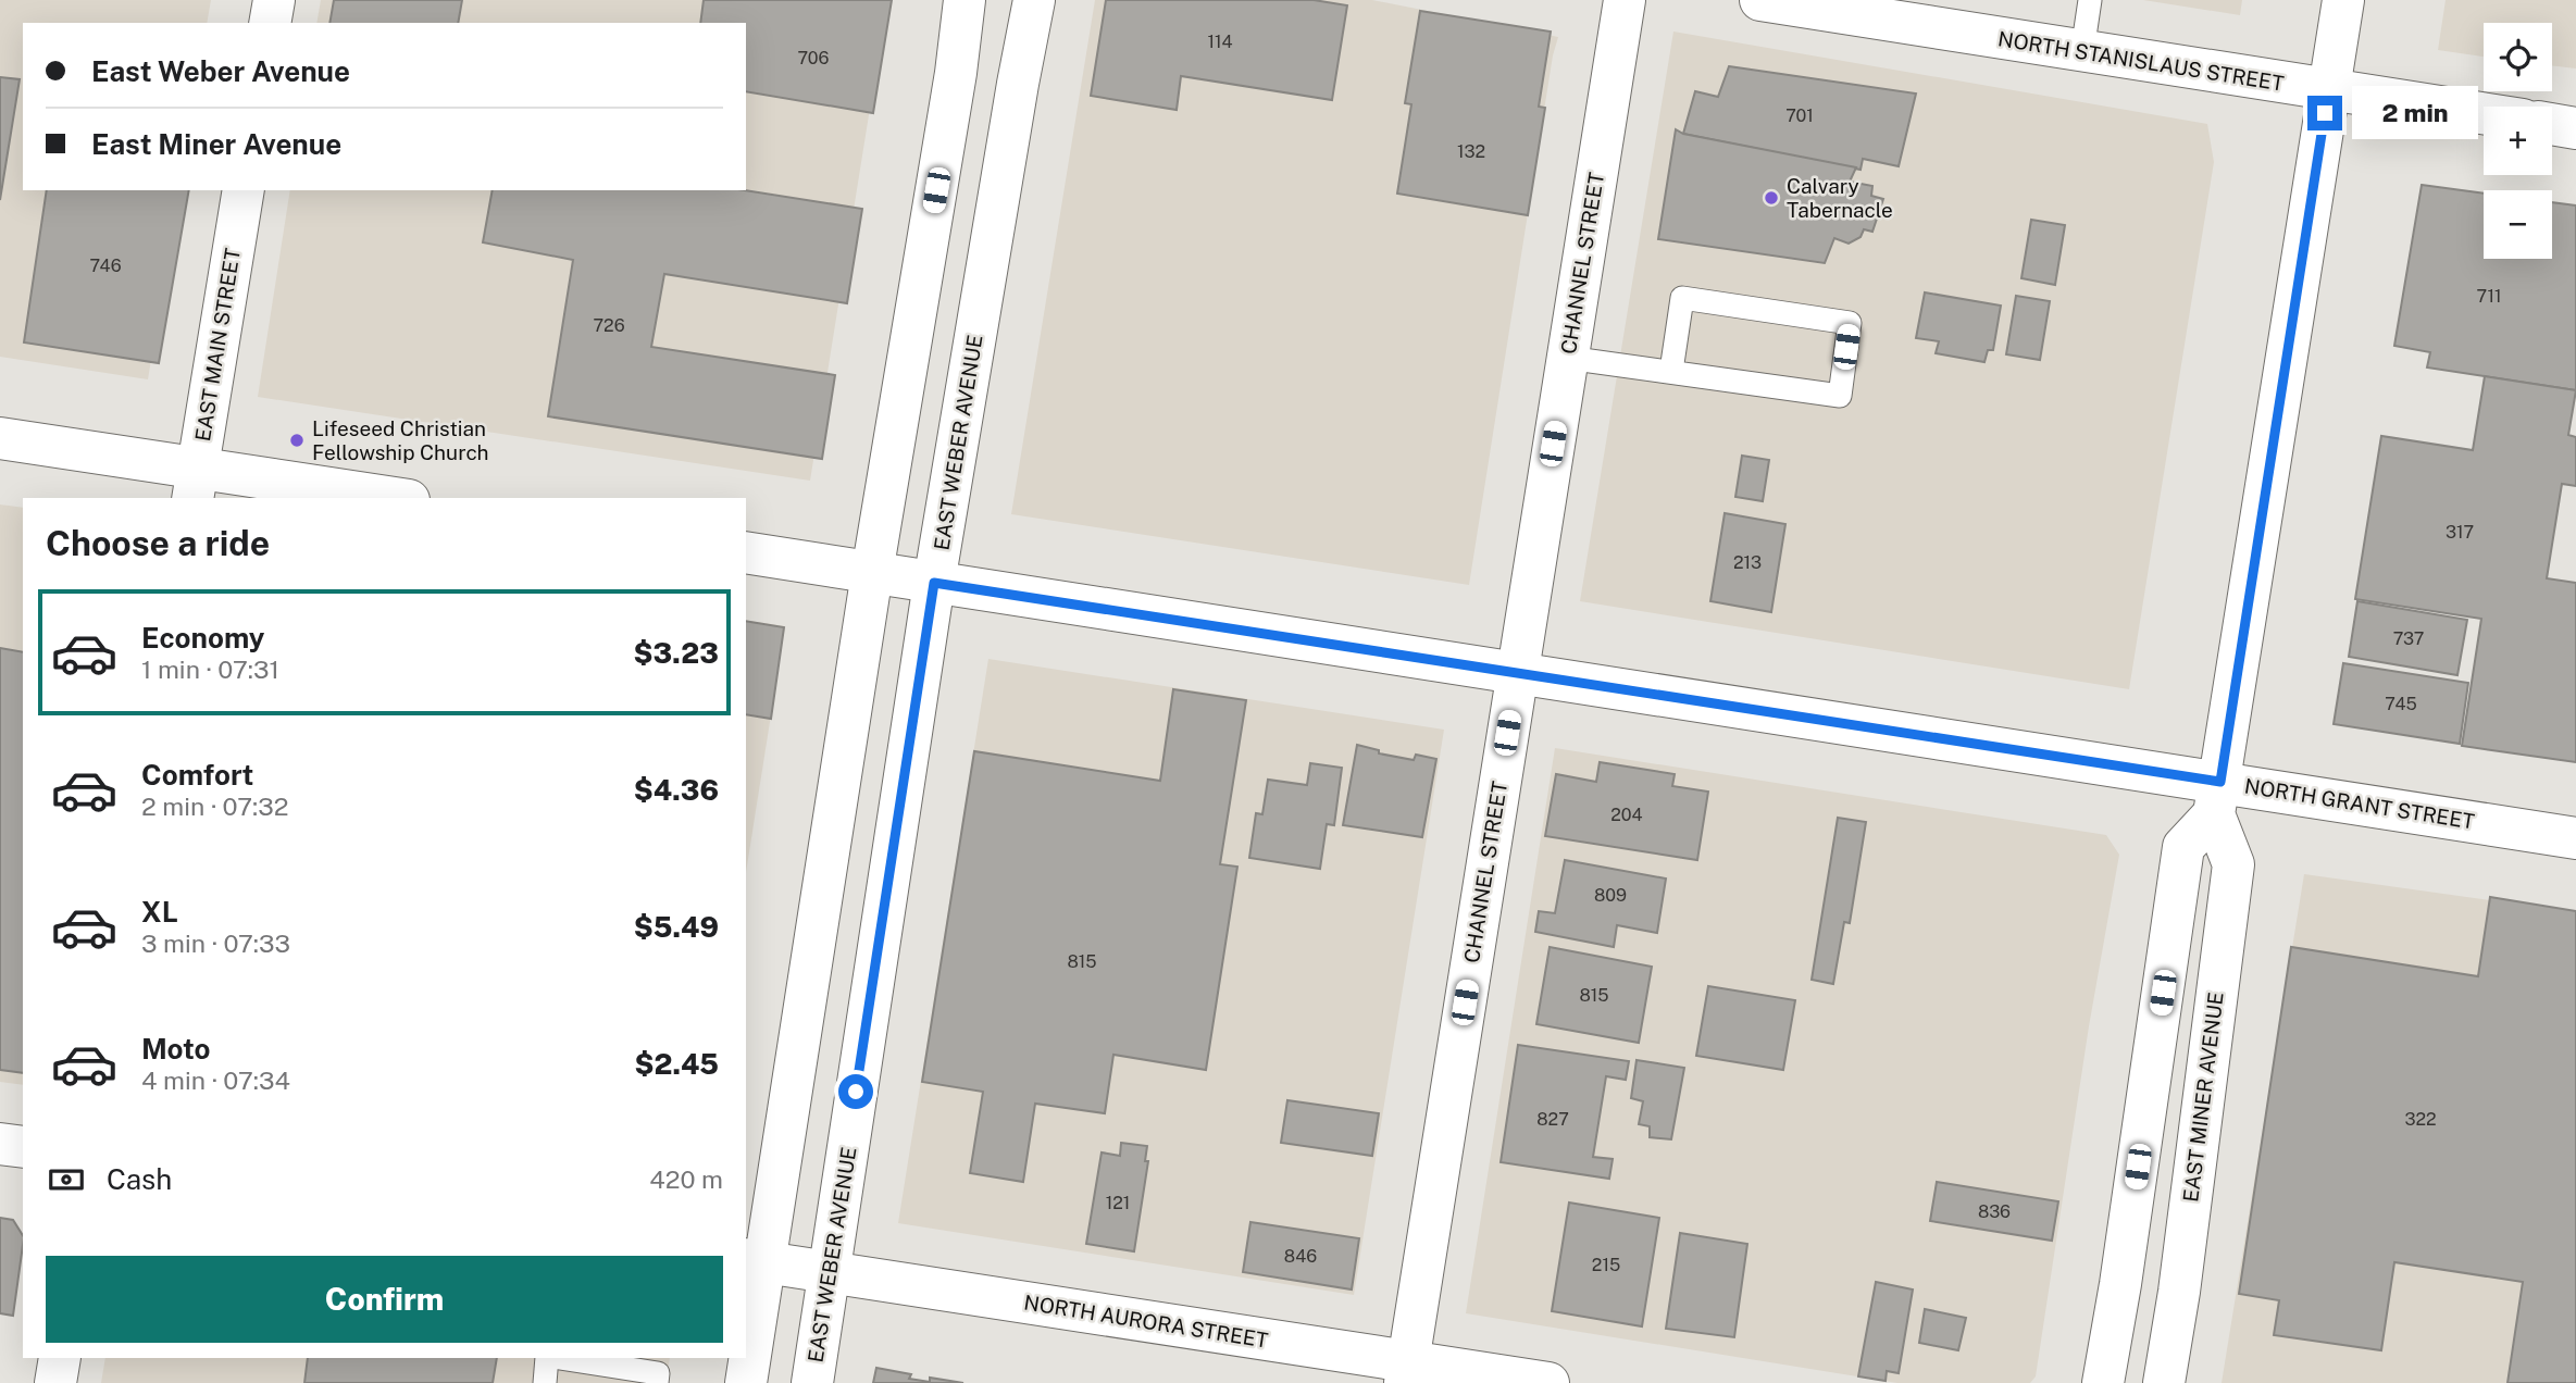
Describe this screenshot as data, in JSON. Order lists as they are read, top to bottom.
{
  "streets": {
    "street": [
      "NORTH STANISLAUS STREET",
      "CHANNEL STREET",
      "EAST MAIN STREET",
      "EAST WEBER AVENUE",
      "NORTH GRANT STREET",
      "EAST MINER AVENUE",
      "NORTH AURORA STREET"
    ]
  },
  "crossings": [
    ["CHANNEL STREET", "NORTH GRANT STREET"],
    ["CHANNEL STREET", "NORTH AURORA STREET"],
    ["EAST WEBER AVENUE", "NORTH GRANT STREET"],
    ["EAST WEBER AVENUE", "NORTH AURORA STREET"],
    ["NORTH GRANT STREET", "EAST MINER AVENUE"]
  ],
  "places": ["Calvary Tabernacle", "Lifeseed Christian Fellowship Church"],
  "house_numbers": [
    "114",
    "706",
    "701",
    "132",
    "746",
    "711",
    "726",
    "317",
    "213",
    "737",
    "745",
    "204",
    "809",
    "815",
    "815",
    "827",
    "322",
    "121",
    "836",
    "846",
    "215"
  ],
  "page": {
    "map_buttons": ["+", "−"],
    "banner": ["East Weber Avenue", "East Miner Avenue"],
    "bubble": "2 min",
    "heading": "Choose a ride",
    "list": [
      {
        "name": "Economy",
        "note": "1 min · 07:31",
        "value": "$3.23"
      },
      {
        "name": "Comfort",
        "note": "2 min · 07:32",
        "value": "$4.36"
      },
      {
        "name": "XL",
        "note": "3 min · 07:33",
        "value": "$5.49"
      },
      {
        "name": "Moto",
        "note": "4 min · 07:34",
        "value": "$2.45"
      }
    ],
    "pay": ["Cash", "420 m"],
    "buttons": "Confirm"
  }
}
